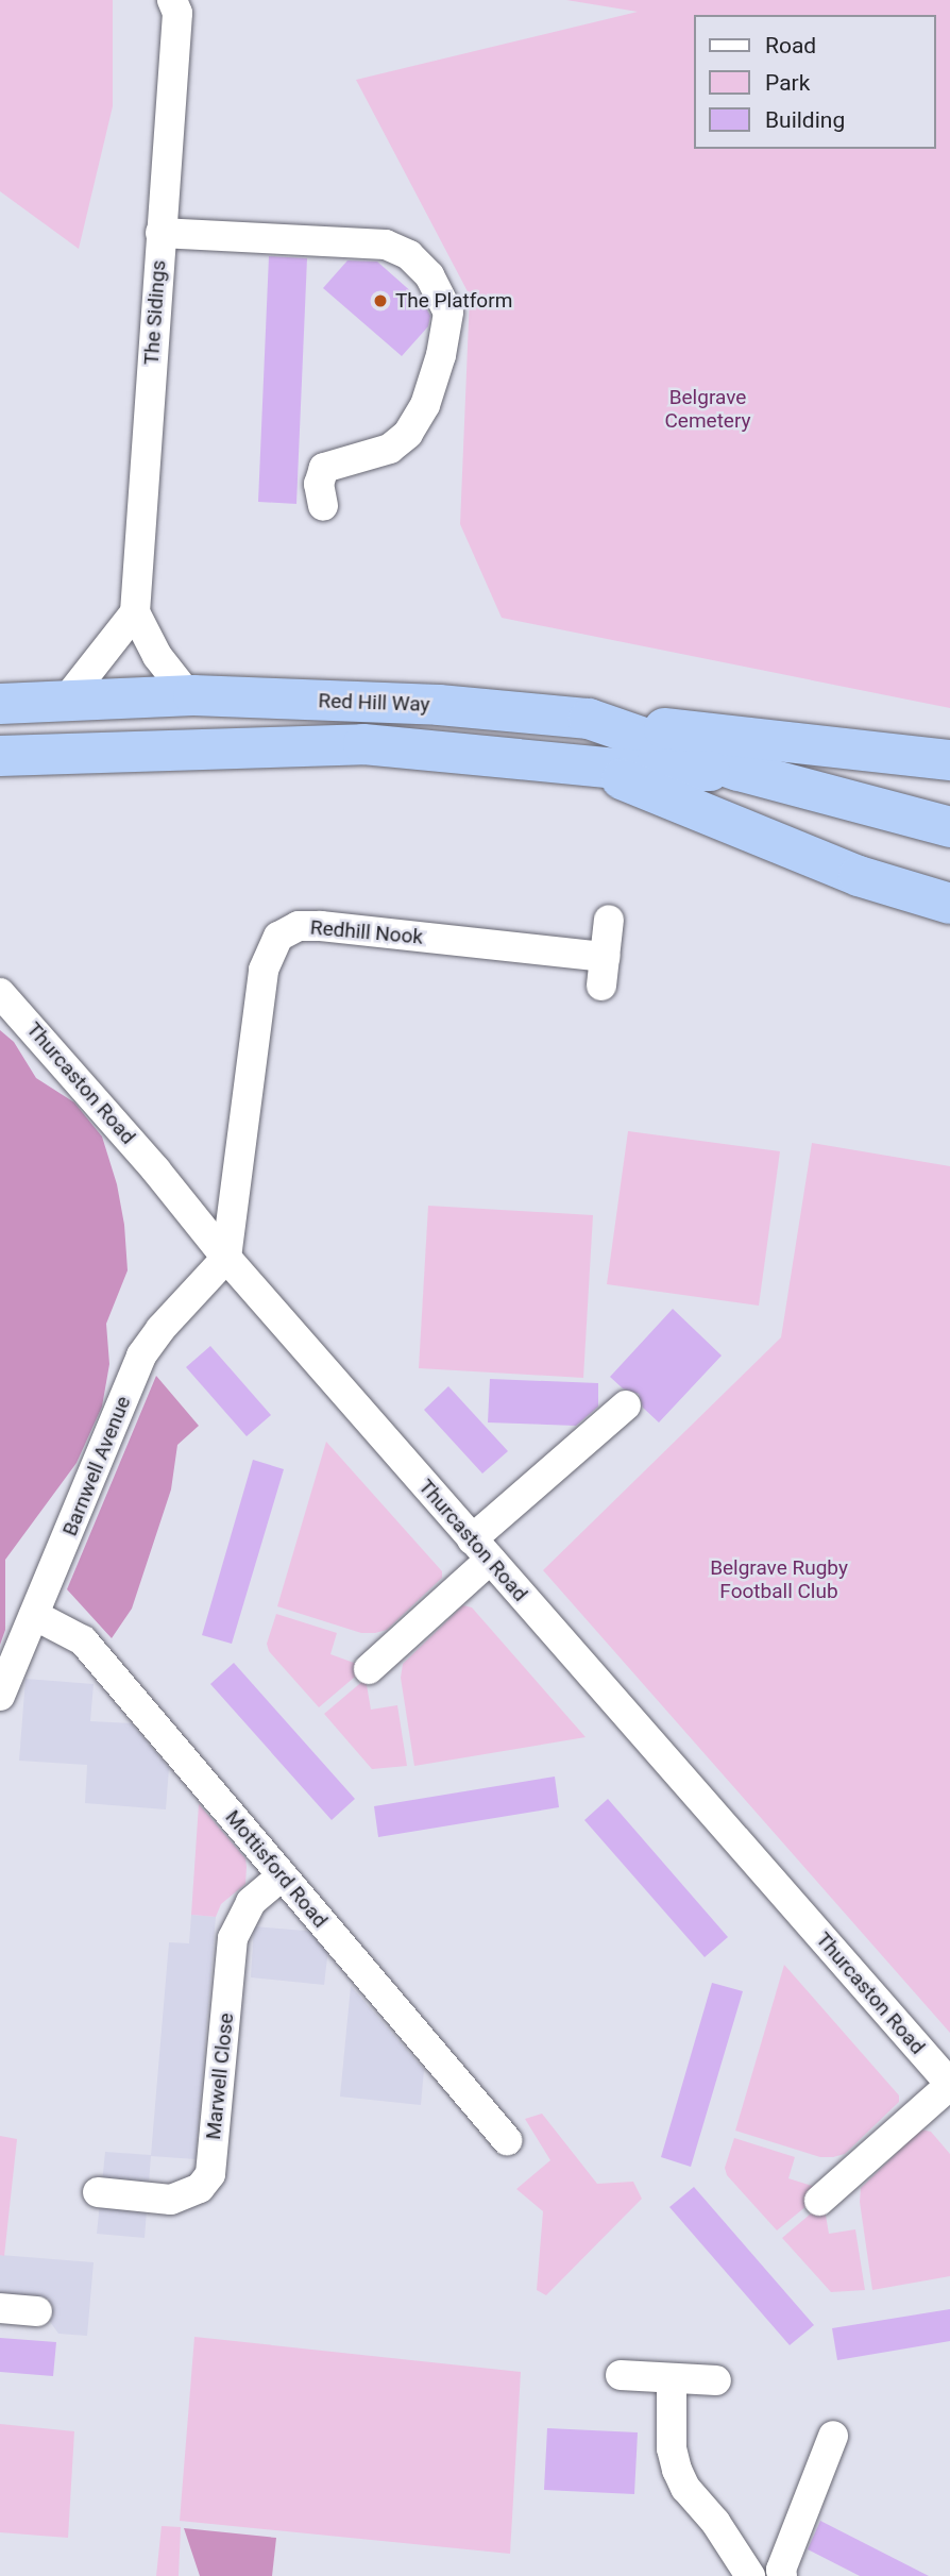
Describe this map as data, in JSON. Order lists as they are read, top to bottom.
{
  "streets": {
    "highway": ["Red Hill Way"],
    "street": [
      "The Sidings",
      "Redhill Nook",
      "Thurcaston Road",
      "Barnwell Avenue",
      "Mottisford Road",
      "Marwell Close"
    ]
  },
  "crossings": [
    ["Redhill Nook", "Thurcaston Road"],
    ["Redhill Nook", "Barnwell Avenue"],
    ["Thurcaston Road", "Barnwell Avenue"],
    ["Barnwell Avenue", "Mottisford Road"],
    ["Mottisford Road", "Marwell Close"]
  ],
  "parks": ["Belgrave Cemetery", "Belgrave Rugby Football Club"],
  "places": ["The Platform"],
  "legend": ["Road", "Park", "Building"]
}
